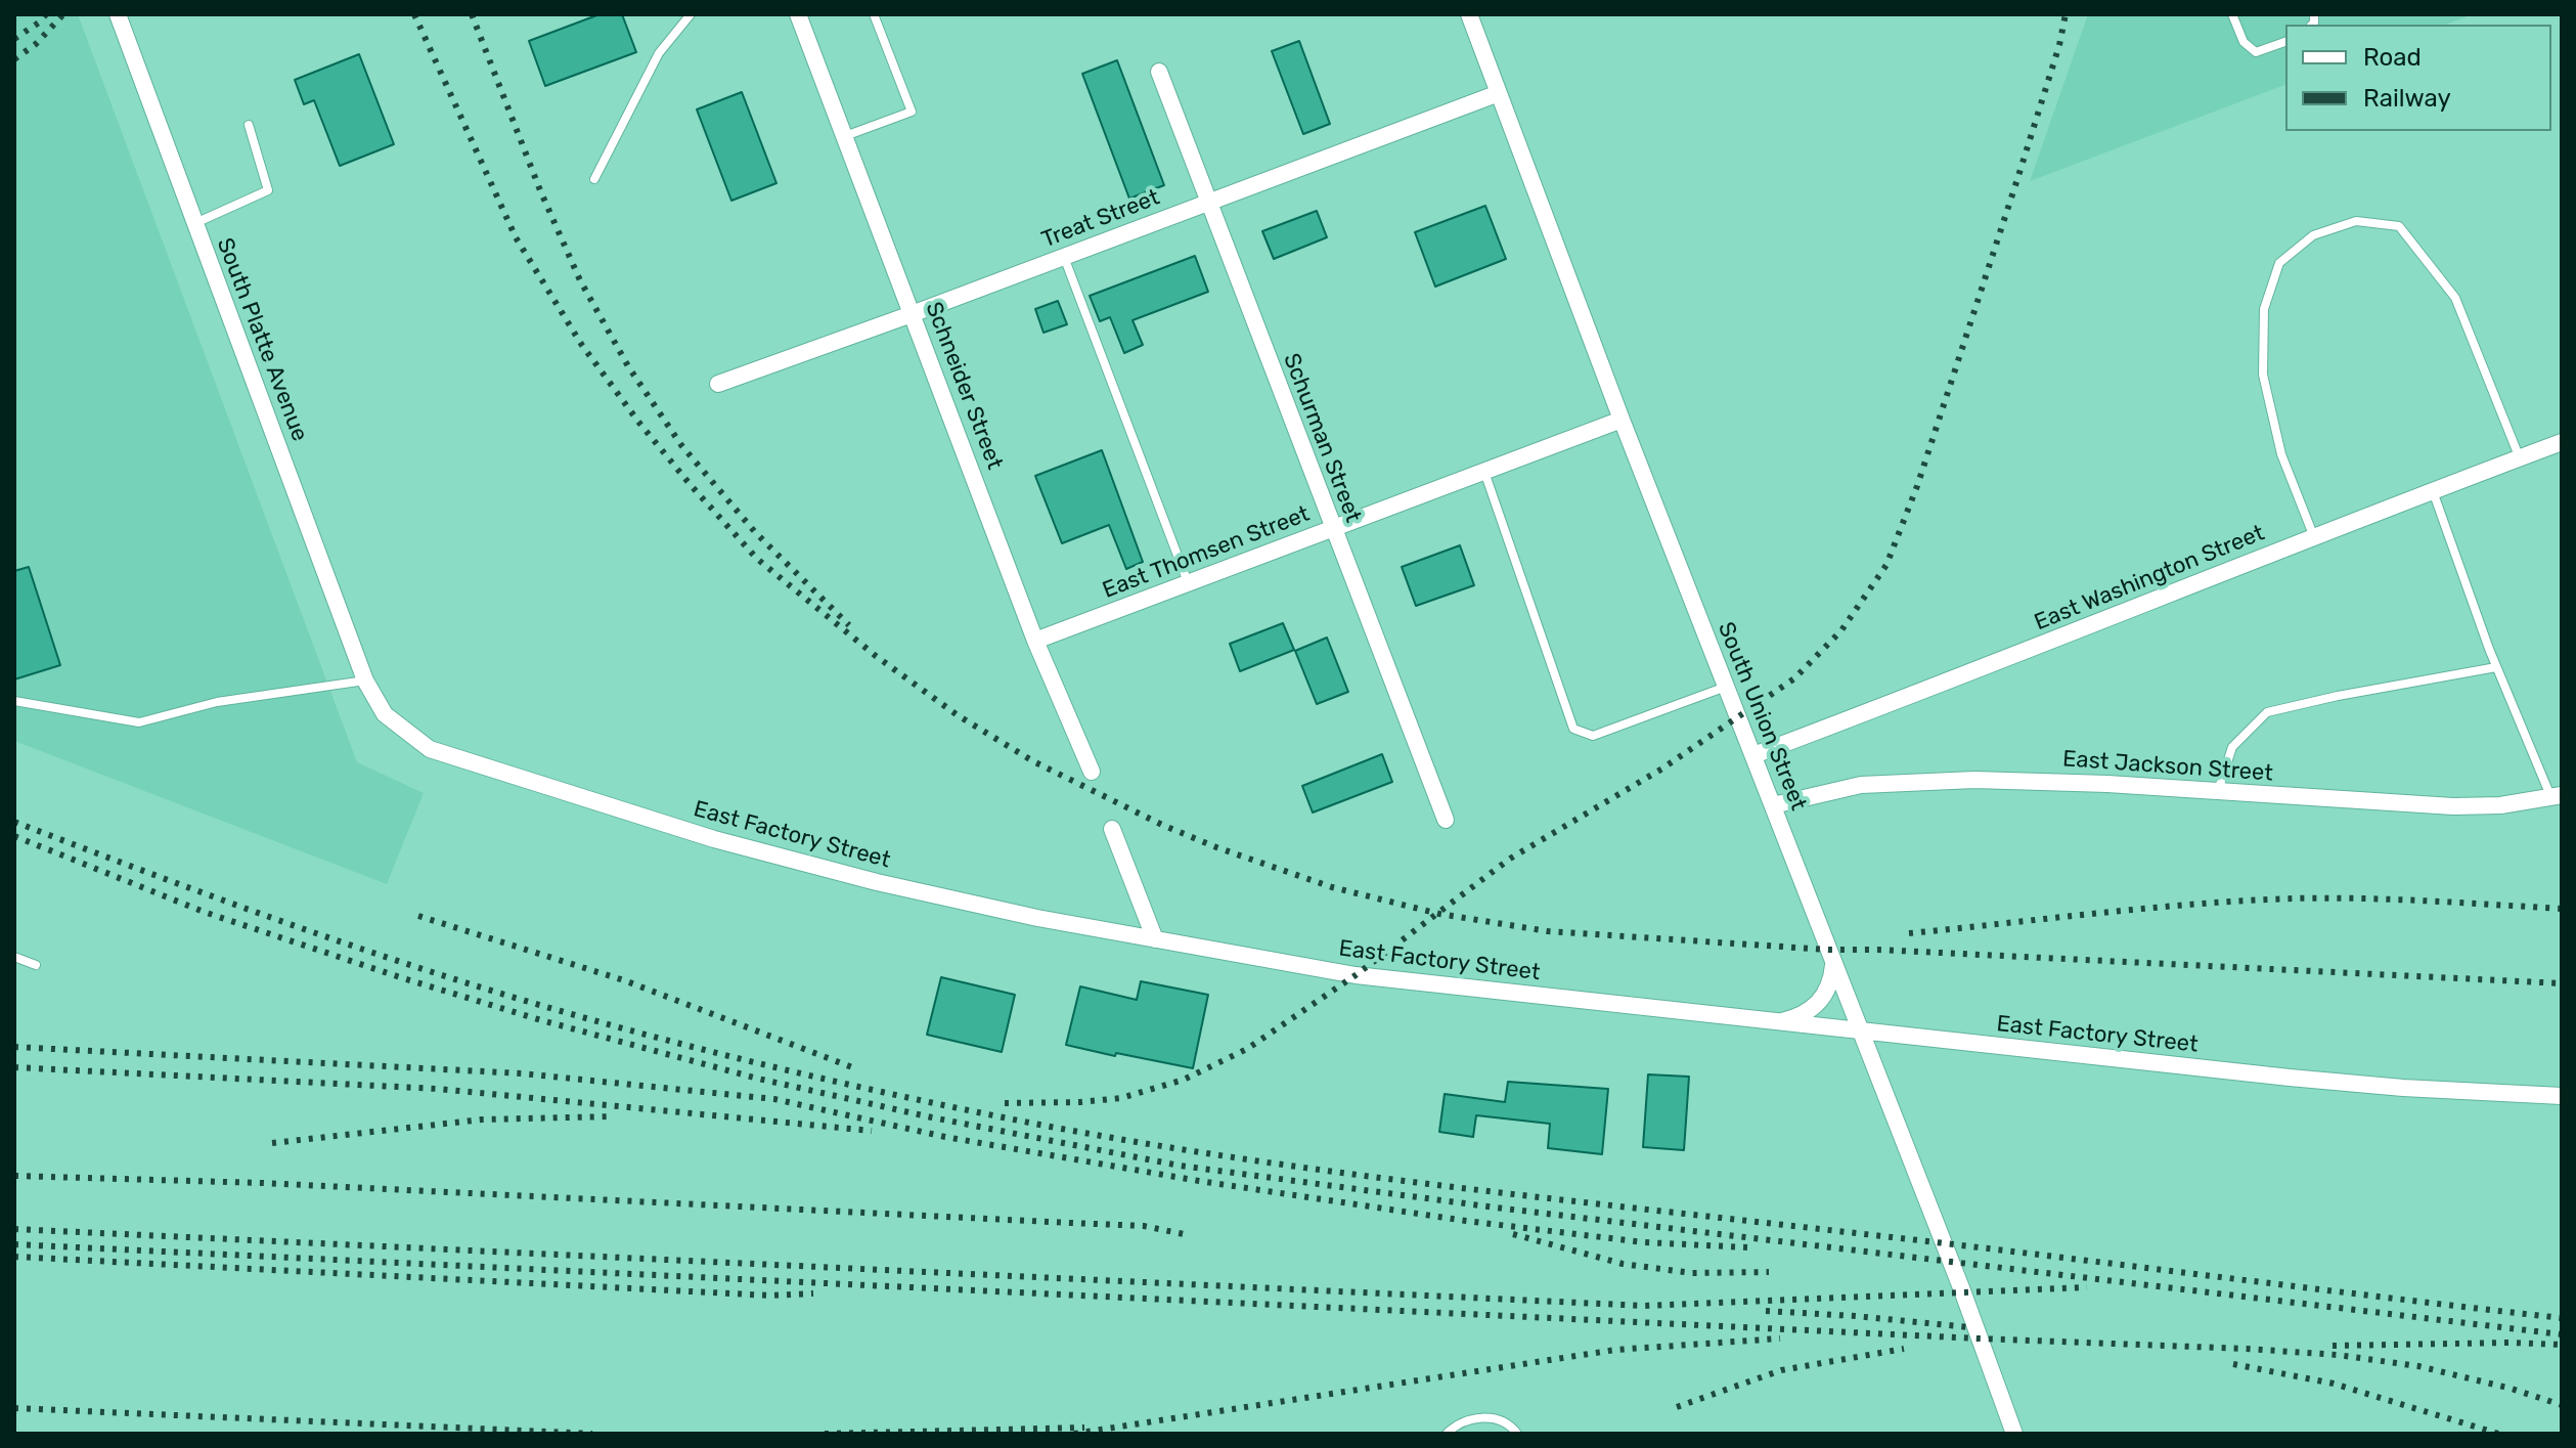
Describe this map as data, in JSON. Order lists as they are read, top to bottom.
{
  "streets": {
    "street": [
      "Treat Street",
      "South Platte Avenue",
      "Schneider Street",
      "Schurman Street",
      "East Thomsen Street",
      "East Washington Street",
      "South Union Street",
      "East Jackson Street",
      "East Factory Street"
    ]
  },
  "crossings": [
    ["Treat Street", "Schneider Street"],
    ["Treat Street", "Schurman Street"],
    ["Treat Street", "South Union Street"],
    ["South Platte Avenue", "East Factory Street"],
    ["Schneider Street", "East Thomsen Street"],
    ["Schurman Street", "East Thomsen Street"],
    ["East Thomsen Street", "South Union Street"],
    ["East Washington Street", "South Union Street"],
    ["South Union Street", "East Jackson Street"],
    ["South Union Street", "East Factory Street"]
  ],
  "legend": ["Road", "Railway"]
}
